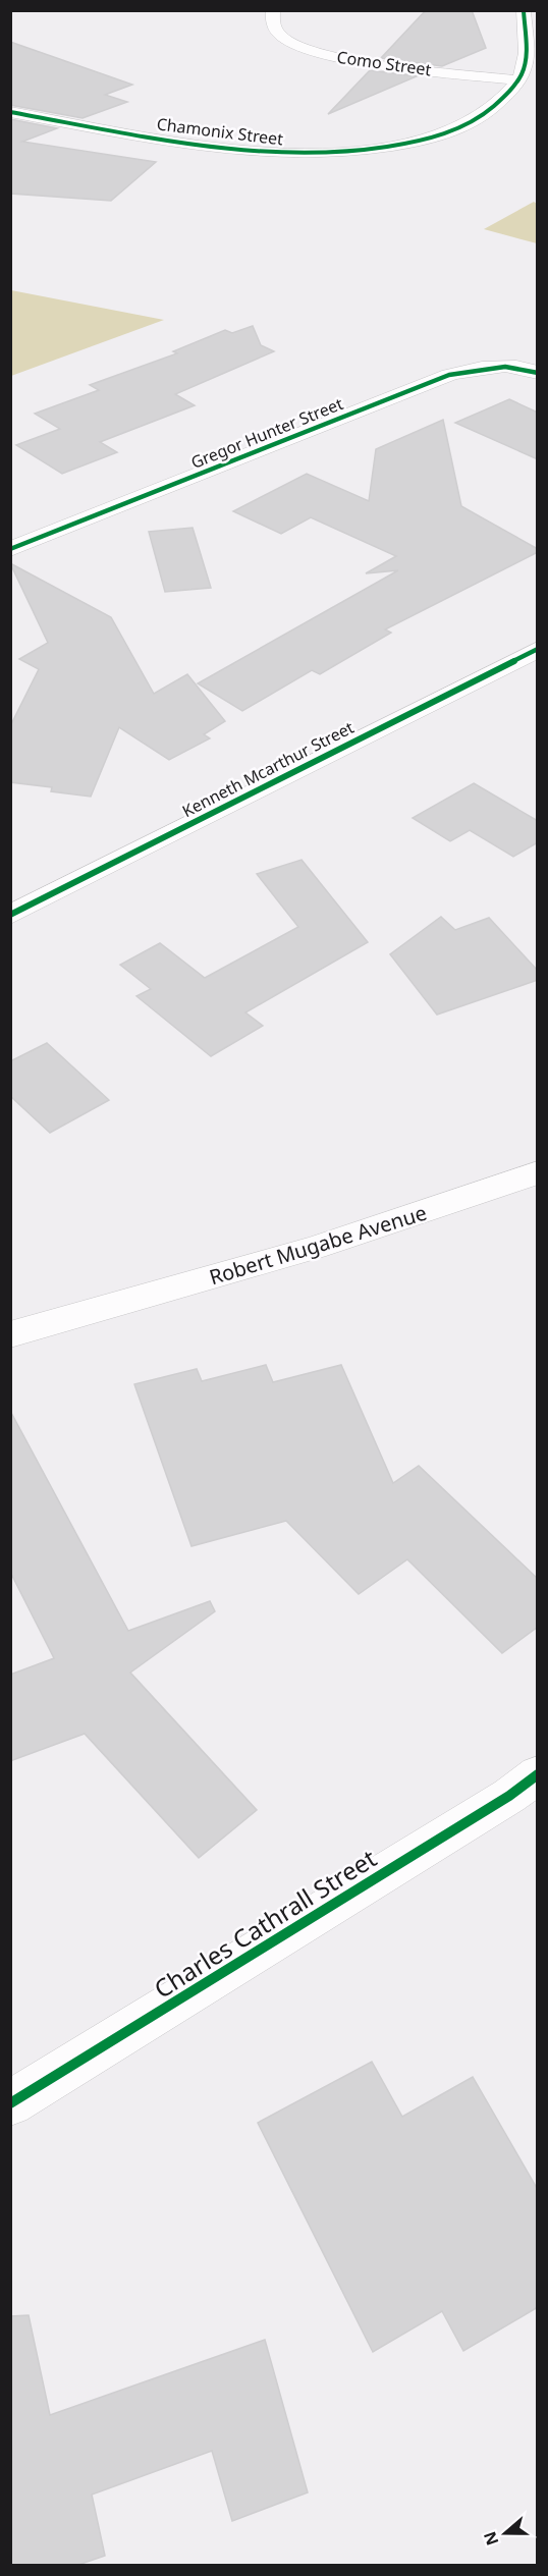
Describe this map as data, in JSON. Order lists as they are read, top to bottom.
{
  "streets": {
    "street": [
      "Como Street",
      "Chamonix Street",
      "Gregor Hunter Street",
      "Kenneth Mcarthur Street",
      "Robert Mugabe Avenue",
      "Charles Cathrall Street"
    ]
  },
  "crossings": [
    ["Como Street", "Chamonix Street"]
  ],
  "north": "left"
}
